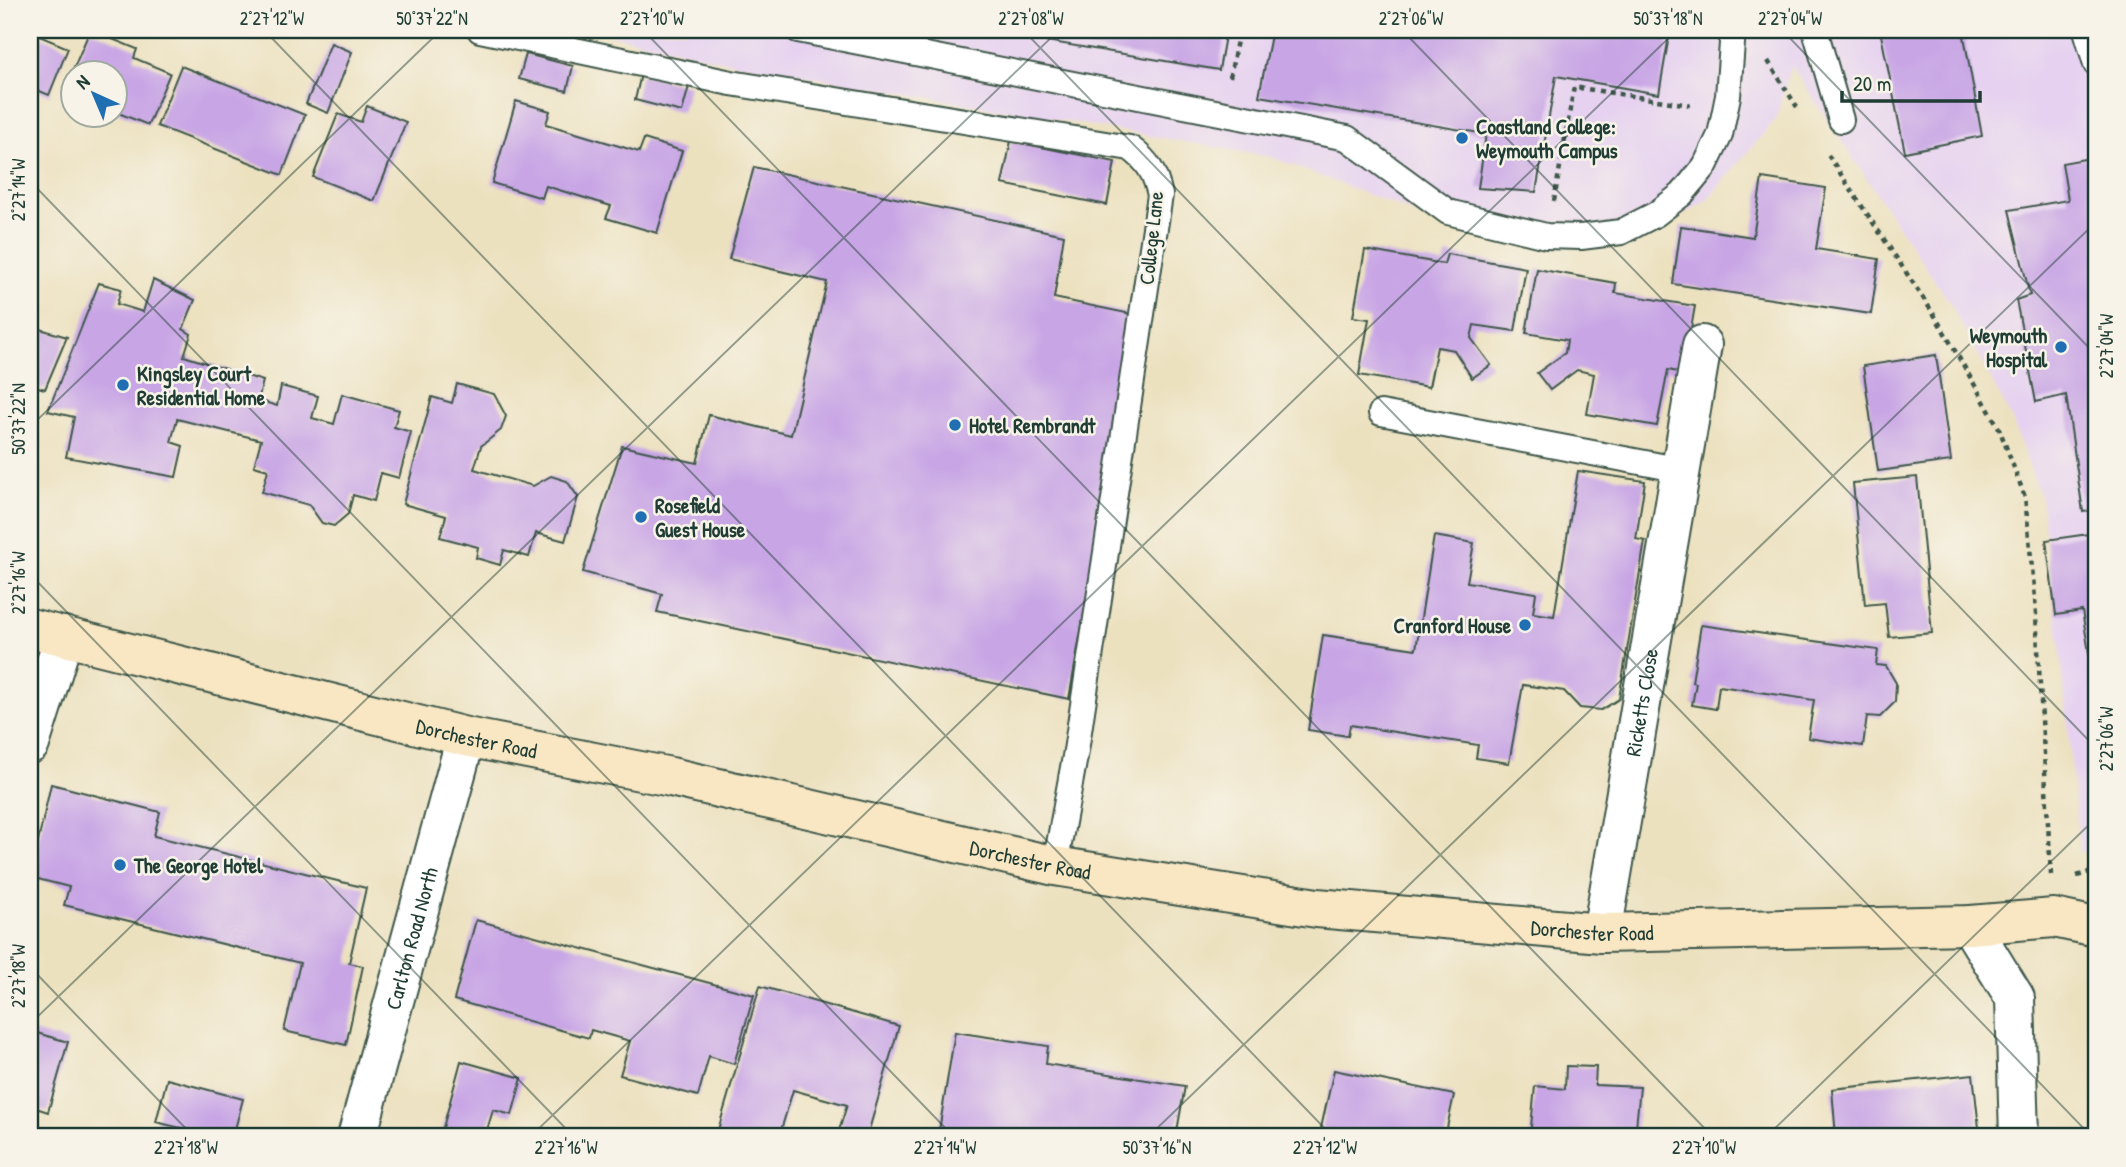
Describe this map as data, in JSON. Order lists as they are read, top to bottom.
{
  "streets": {
    "main road": ["Dorchester Road"],
    "street": ["Ricketts Close", "Carlton Road North"],
    "lane": ["College Lane"]
  },
  "crossings": [
    ["College Lane", "Dorchester Road"],
    ["Ricketts Close", "Dorchester Road"],
    ["Dorchester Road", "Carlton Road North"]
  ],
  "places": [
    "Coastland College: Weymouth Campus",
    "Weymouth Hospital",
    "Kingsley Court Residential Home",
    "Hotel Rembrandt",
    "Rosefield Guest House",
    "Cranford House",
    "The George Hotel"
  ],
  "scale_bar": "20 m",
  "north": "top left",
  "coordinates": [
    "2°27'12\"W",
    "50°37'22\"N",
    "2°27'10\"W",
    "2°27'08\"W",
    "2°27'06\"W",
    "50°37'18\"N",
    "2°27'04\"W",
    "2°27'14\"W",
    "2°27'16\"W",
    "2°27'18\"W",
    "50°37'16\"N"
  ]
}
